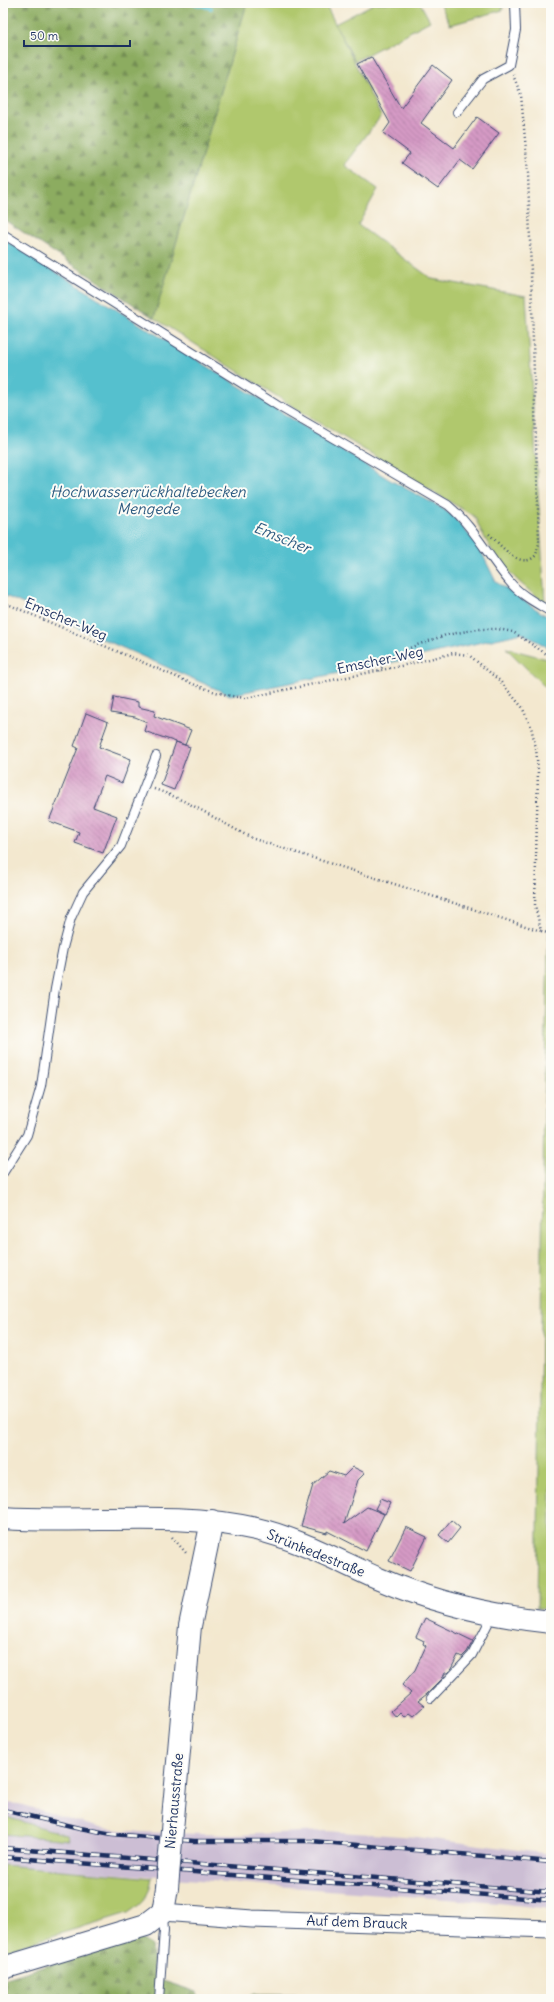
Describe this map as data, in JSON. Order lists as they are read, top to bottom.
{
  "streets": {
    "main road": ["Strünkedestraße", "Nierhausstraße"],
    "street": ["Auf dem Brauck"],
    "path": ["Emscher-Weg"]
  },
  "crossings": [
    ["Strünkedestraße", "Nierhausstraße"],
    ["Nierhausstraße", "Auf dem Brauck"]
  ],
  "water": ["Hochwasserrückhaltebecken Mengede", "Emscher"],
  "scale_bar": "50 m"
}
